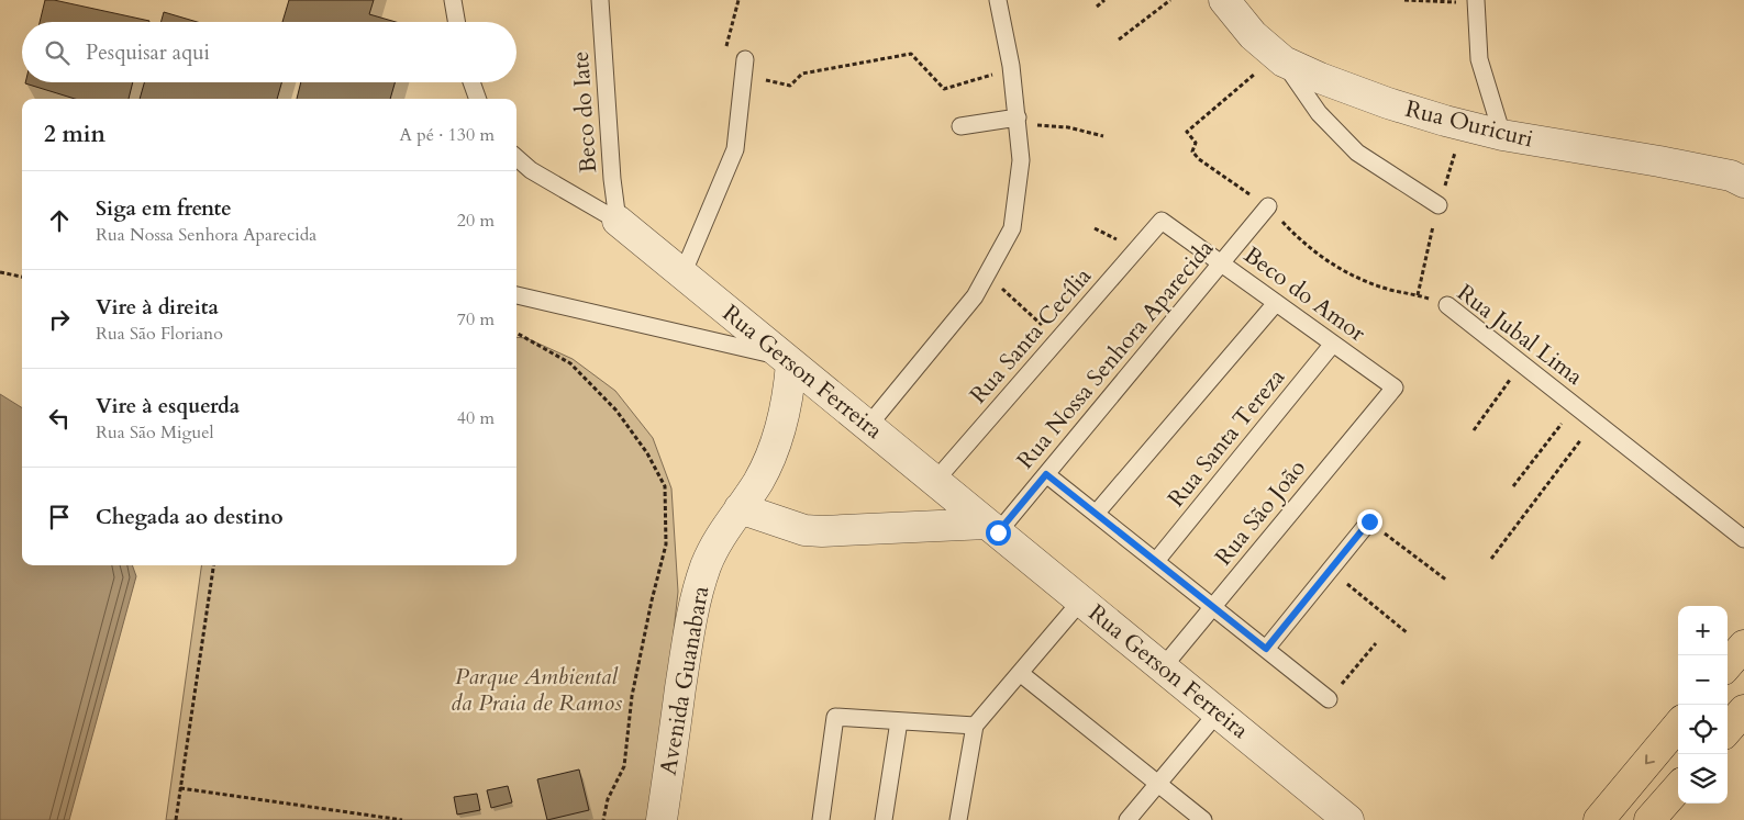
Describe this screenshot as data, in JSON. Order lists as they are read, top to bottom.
{
  "streets": {
    "street": ["Rua Ouricuri", "Rua Gerson Ferreira", "Avenida Guanabara"],
    "lane": [
      "Beco do Iate",
      "Beco do Amor",
      "Rua Jubal Lima",
      "Rua Santa Cecília",
      "Rua Nossa Senhora Aparecida",
      "Rua Santa Tereza",
      "Rua São João"
    ]
  },
  "crossings": [
    ["Beco do Iate", "Rua Gerson Ferreira"],
    ["Rua Ouricuri", "Rua Jubal Lima"],
    ["Beco do Amor", "Rua Santa Cecília"],
    ["Beco do Amor", "Rua Nossa Senhora Aparecida"],
    ["Beco do Amor", "Rua Santa Tereza"],
    ["Beco do Amor", "Rua São João"],
    ["Rua Jubal Lima", "Rua Nossa Senhora Aparecida"],
    ["Rua Santa Cecília", "Rua Gerson Ferreira"],
    ["Rua Nossa Senhora Aparecida", "Rua Gerson Ferreira"],
    ["Rua Gerson Ferreira", "Rua São João"],
    ["Rua Gerson Ferreira", "Avenida Guanabara"]
  ],
  "parks": ["Parque Ambiental da Praia de Ramos"],
  "page": {
    "search": "Pesquisar aqui",
    "heading": ["2 min", "A pé · 130 m"],
    "list": [
      ["Siga em frente", "Rua Nossa Senhora Aparecida", "20 m"],
      ["Vire à direita", "Rua São Floriano", "70 m"],
      ["Vire à esquerda", "Rua São Miguel", "40 m"],
      "Chegada ao destino"
    ],
    "map_buttons": ["+", "−"]
  }
}
